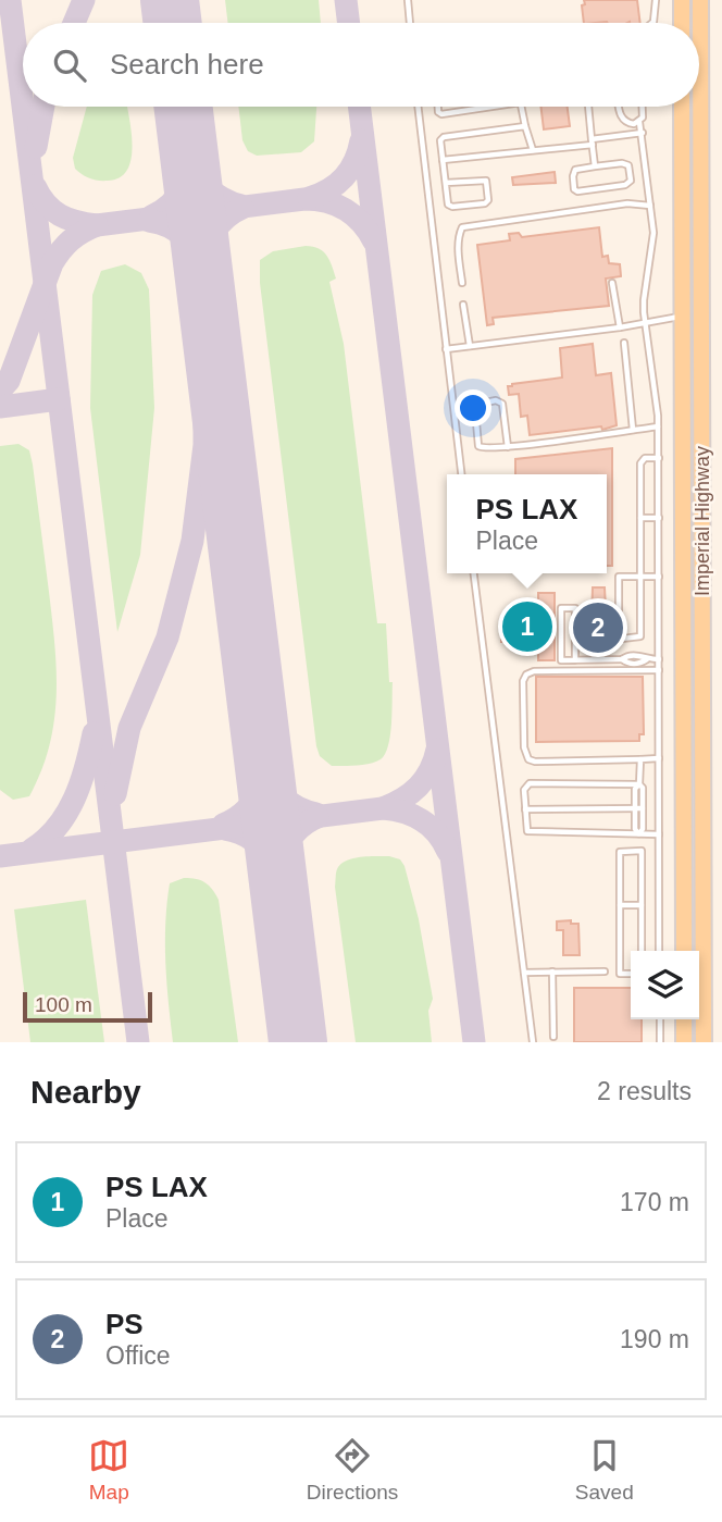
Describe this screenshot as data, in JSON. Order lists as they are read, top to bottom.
{
  "streets": {
    "main road": ["Imperial Highway"]
  },
  "scale_bar": "100 m",
  "page": {
    "search": "Search here",
    "popup": ["PS LAX", "Place"],
    "pins": ["1", "2"],
    "scale": "100 m",
    "heading": ["Nearby", "2 results"],
    "list": [
      {
        "mark": "1",
        "name": "PS LAX",
        "note": "Place",
        "value": "170 m"
      },
      {
        "mark": "2",
        "name": "PS",
        "note": "Office",
        "value": "190 m"
      }
    ],
    "nav": ["Map", "Directions", "Saved"]
  }
}
